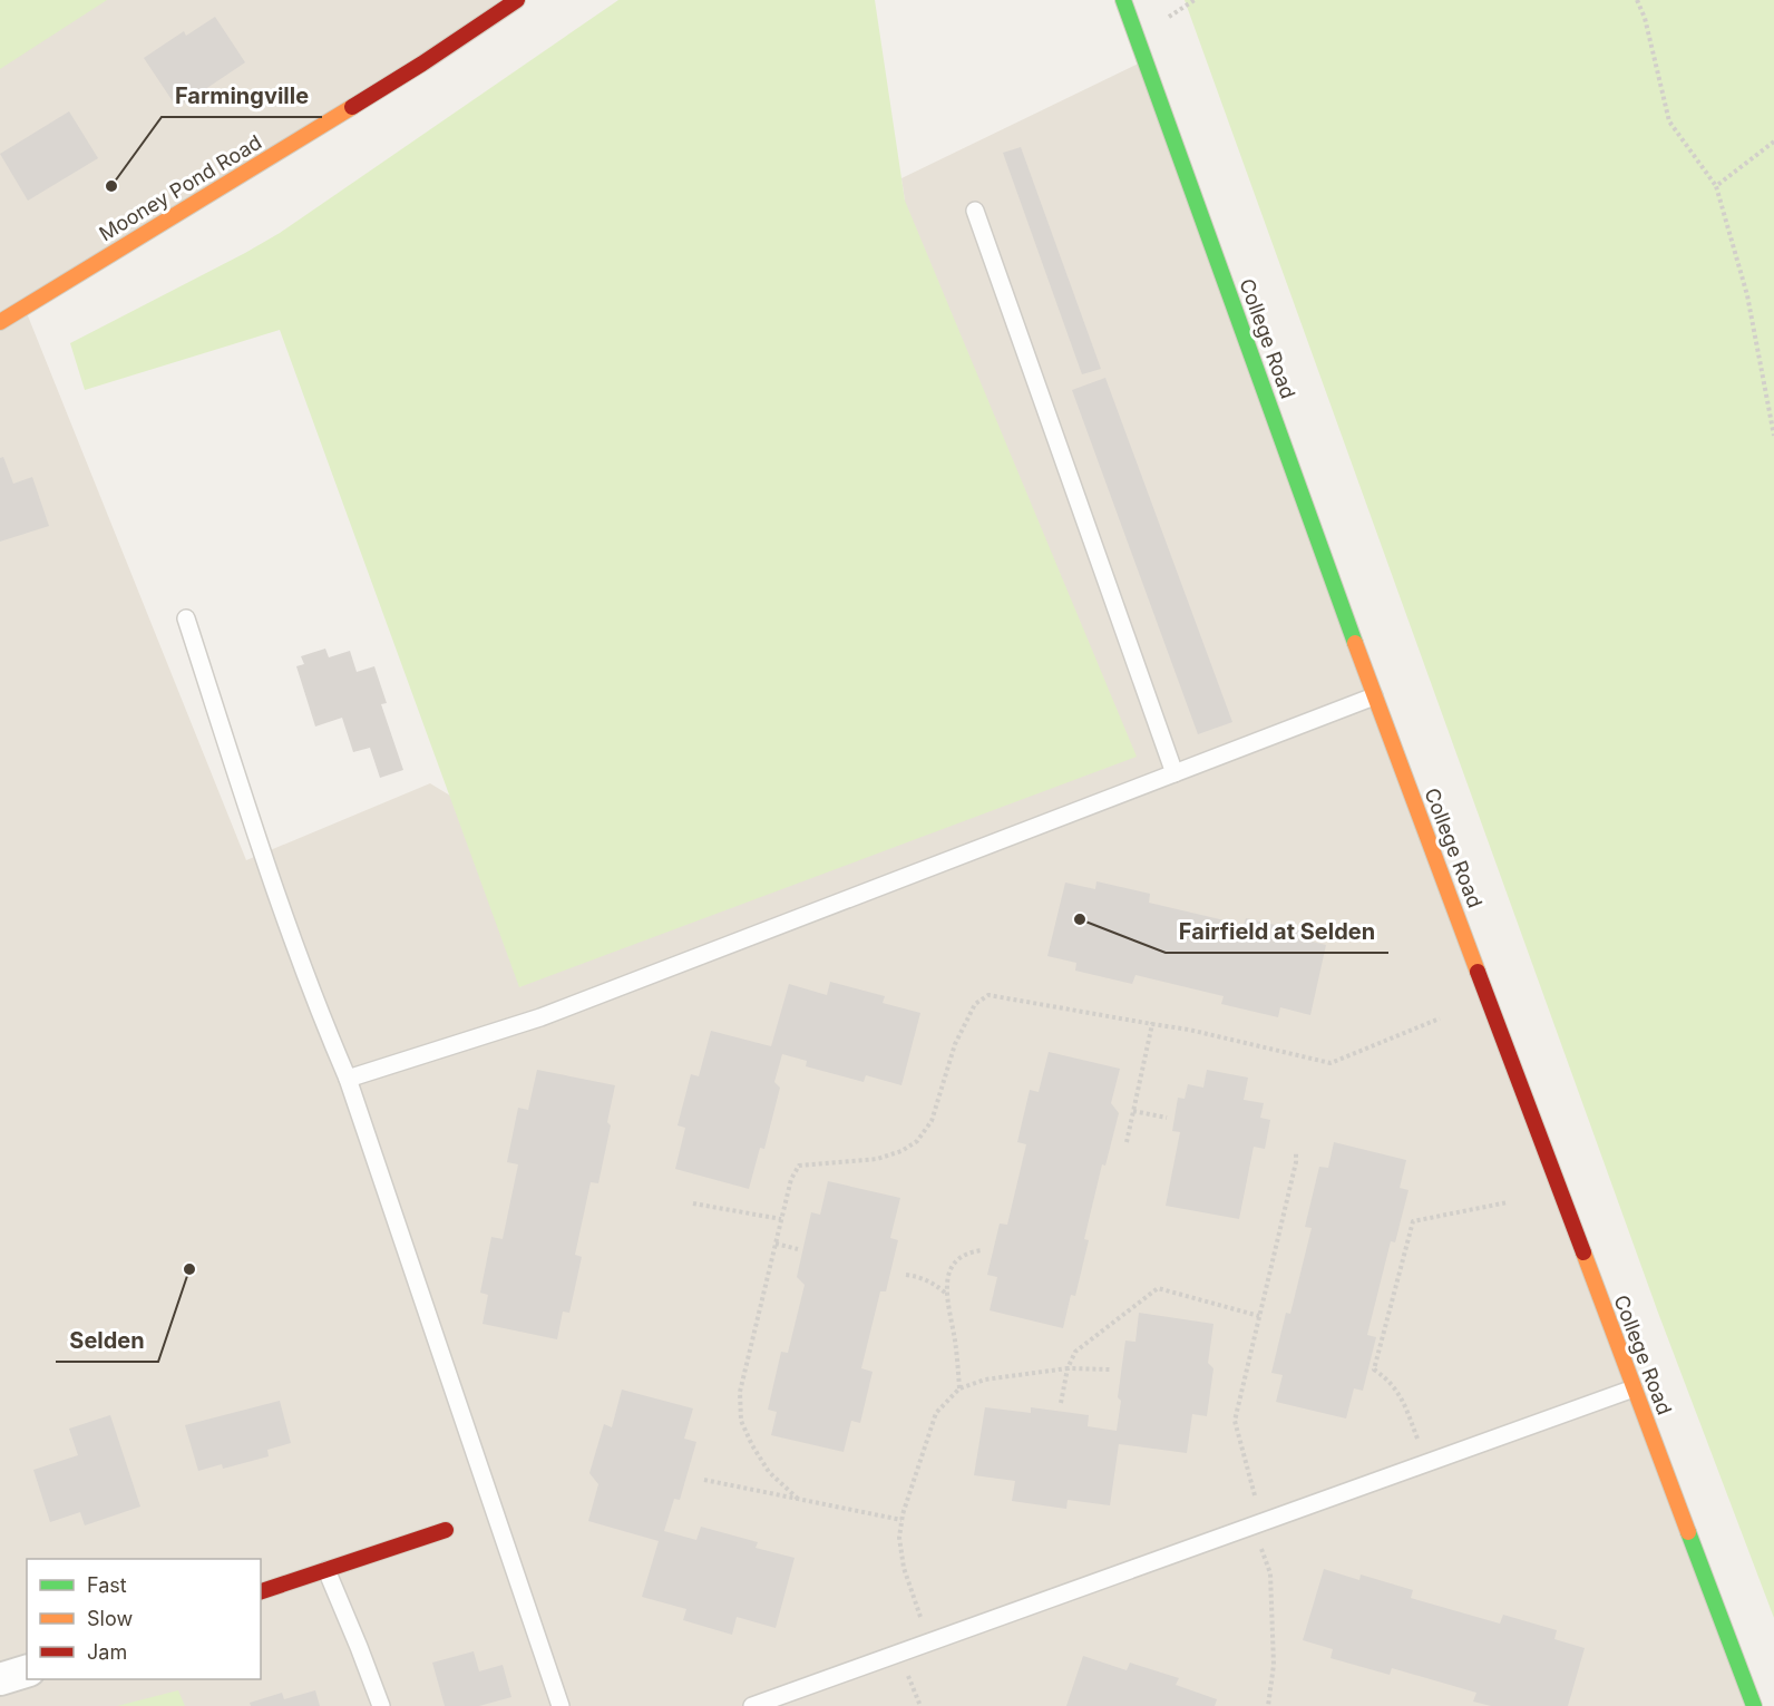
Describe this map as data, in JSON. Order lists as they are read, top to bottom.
{
  "streets": {
    "street": ["Mooney Pond Road", "College Road"]
  },
  "places": ["Farmingville", "Fairfield at Selden", "Selden"],
  "legend": ["Fast", "Slow", "Jam"]
}
